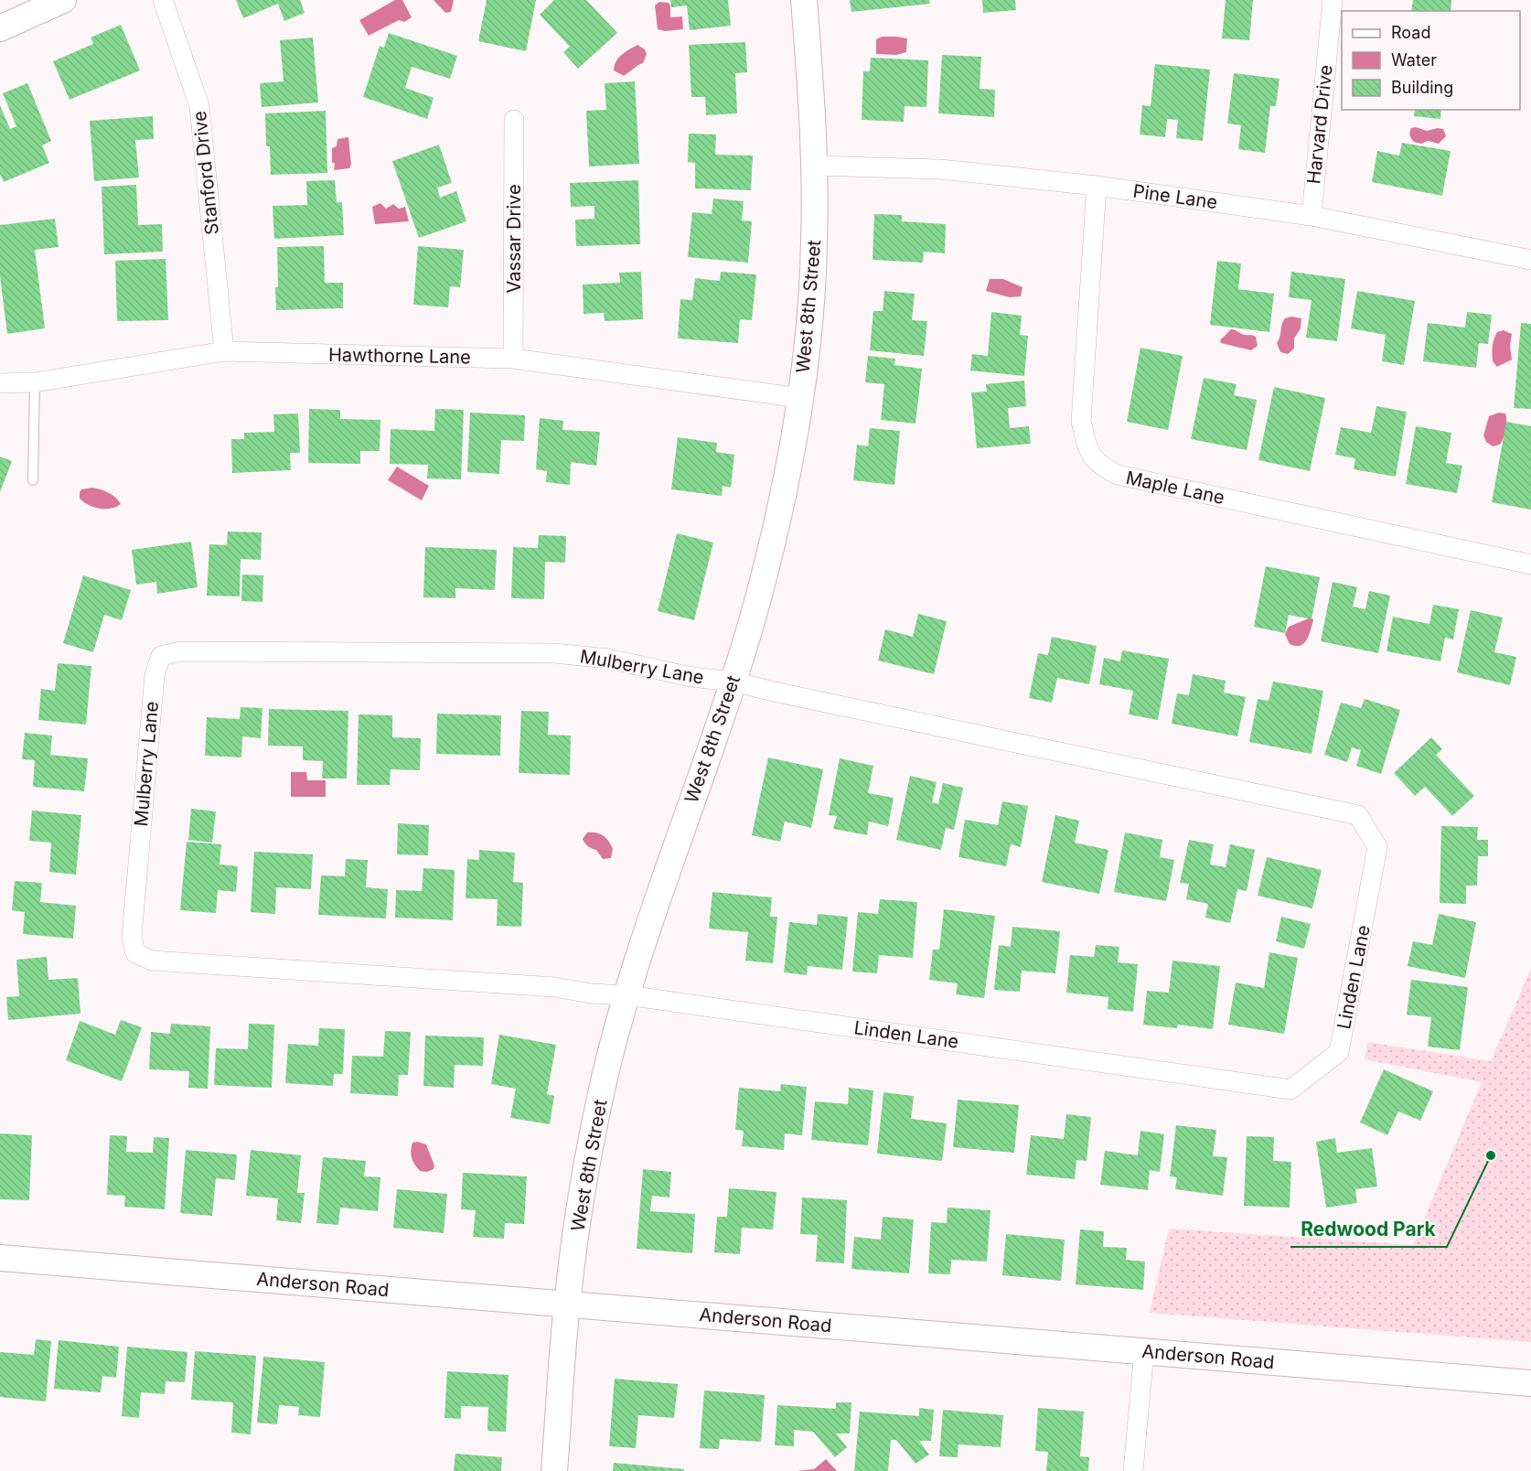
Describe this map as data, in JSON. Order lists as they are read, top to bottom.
{
  "streets": {
    "street": [
      "Harvard Drive",
      "Stanford Drive",
      "Pine Lane",
      "Vassar Drive",
      "West 8th Street",
      "Hawthorne Lane",
      "Maple Lane",
      "Mulberry Lane",
      "Linden Lane",
      "Anderson Road"
    ]
  },
  "crossings": [
    ["Harvard Drive", "Pine Lane"],
    ["Stanford Drive", "Hawthorne Lane"],
    ["Pine Lane", "West 8th Street"],
    ["Pine Lane", "Maple Lane"],
    ["Vassar Drive", "Hawthorne Lane"],
    ["West 8th Street", "Hawthorne Lane"],
    ["West 8th Street", "Mulberry Lane"],
    ["West 8th Street", "Linden Lane"],
    ["West 8th Street", "Anderson Road"],
    ["Mulberry Lane", "Linden Lane"]
  ],
  "places": ["Redwood Park"],
  "legend": ["Road", "Water", "Building"]
}
